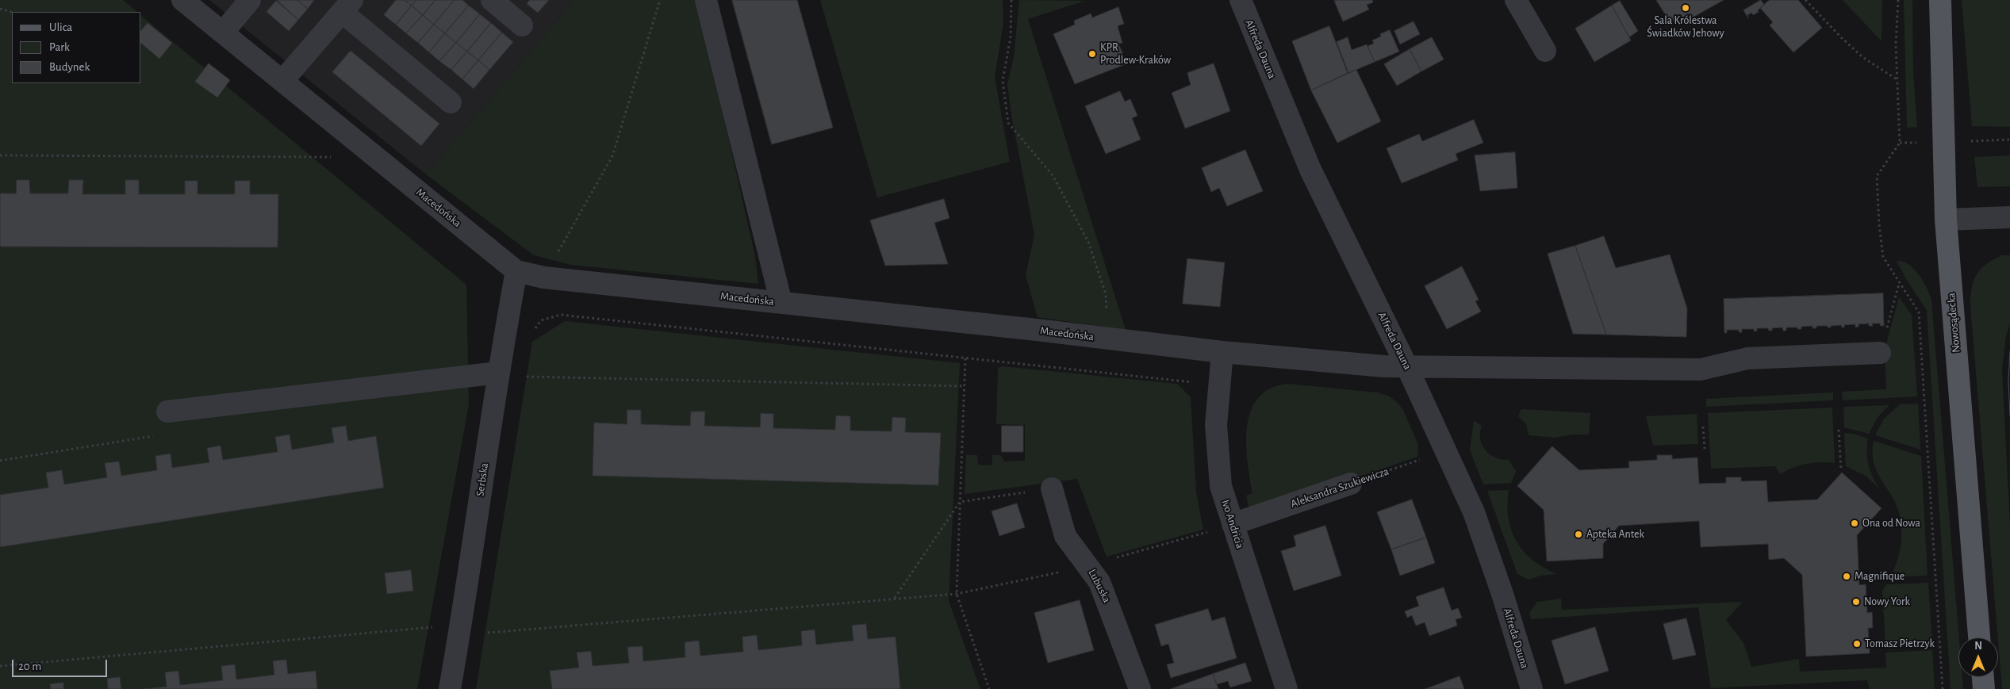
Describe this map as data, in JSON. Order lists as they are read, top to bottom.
{
  "streets": {
    "main road": ["Nowosądecka"],
    "street": [
      "Alfreda Dauna",
      "Macedońska",
      "Serbska",
      "Aleksandra Szukiewicza",
      "Ivo Andricia",
      "Lubuska"
    ]
  },
  "crossings": [
    ["Alfreda Dauna", "Macedońska"],
    ["Alfreda Dauna", "Aleksandra Szukiewicza"],
    ["Macedońska", "Serbska"],
    ["Macedońska", "Ivo Andricia"],
    ["Aleksandra Szukiewicza", "Ivo Andricia"]
  ],
  "places": [
    "Sala Królestwa Świadków Jehowy",
    "KPR Prodlew-Kraków",
    "Ona od Nowa",
    "Apteka Antek",
    "Magnifique",
    "Nowy York",
    "Tomasz Pietrzyk"
  ],
  "legend": ["Ulica", "Park", "Budynek"],
  "scale_bar": "20 m",
  "north": "top"
}
